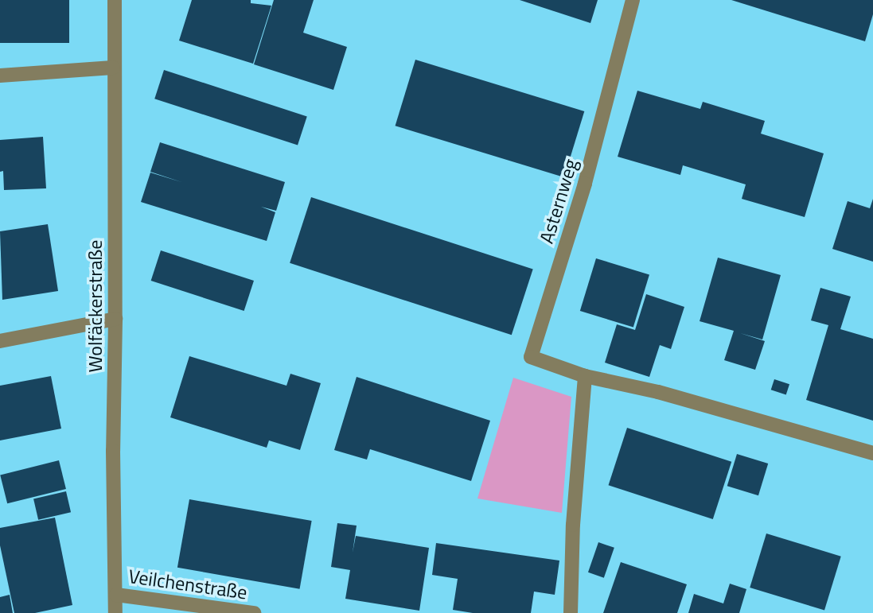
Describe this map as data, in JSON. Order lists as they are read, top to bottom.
{
  "streets": {
    "street": ["Asternweg", "Wolfäckerstraße", "Veilchenstraße"]
  },
  "crossings": [
    ["Wolfäckerstraße", "Veilchenstraße"]
  ]
}
